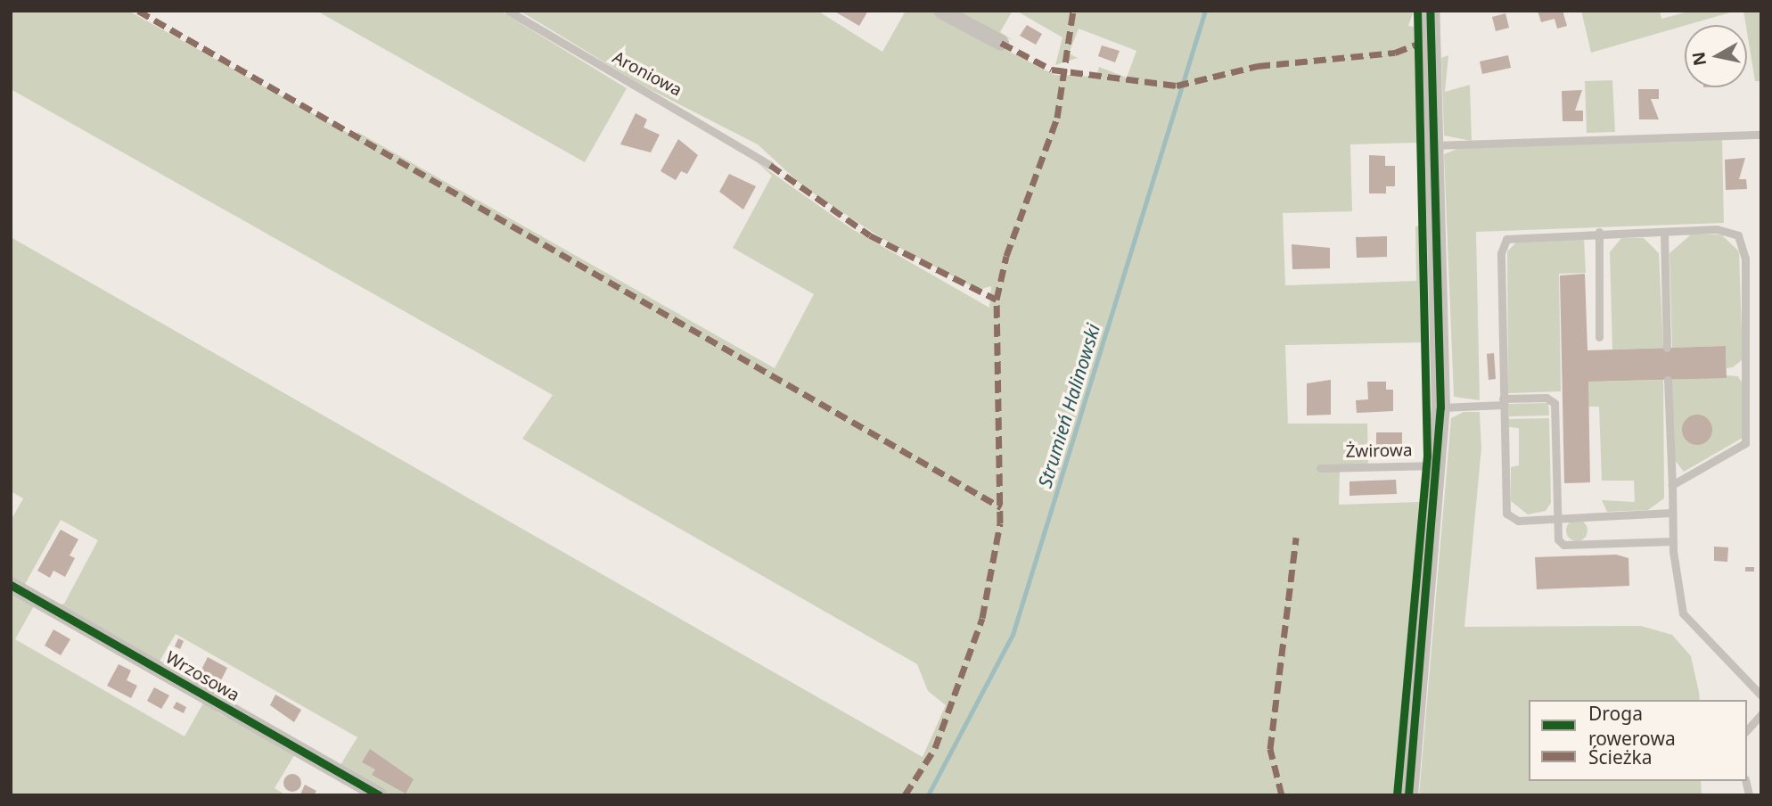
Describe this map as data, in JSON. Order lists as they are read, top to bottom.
{
  "streets": {
    "street": ["Wrzosowa"],
    "lane": ["Aroniowa", "Żwirowa"]
  },
  "water": ["Strumień Halinowski"],
  "legend": ["Droga rowerowa", "Ścieżka"],
  "north": "left"
}
